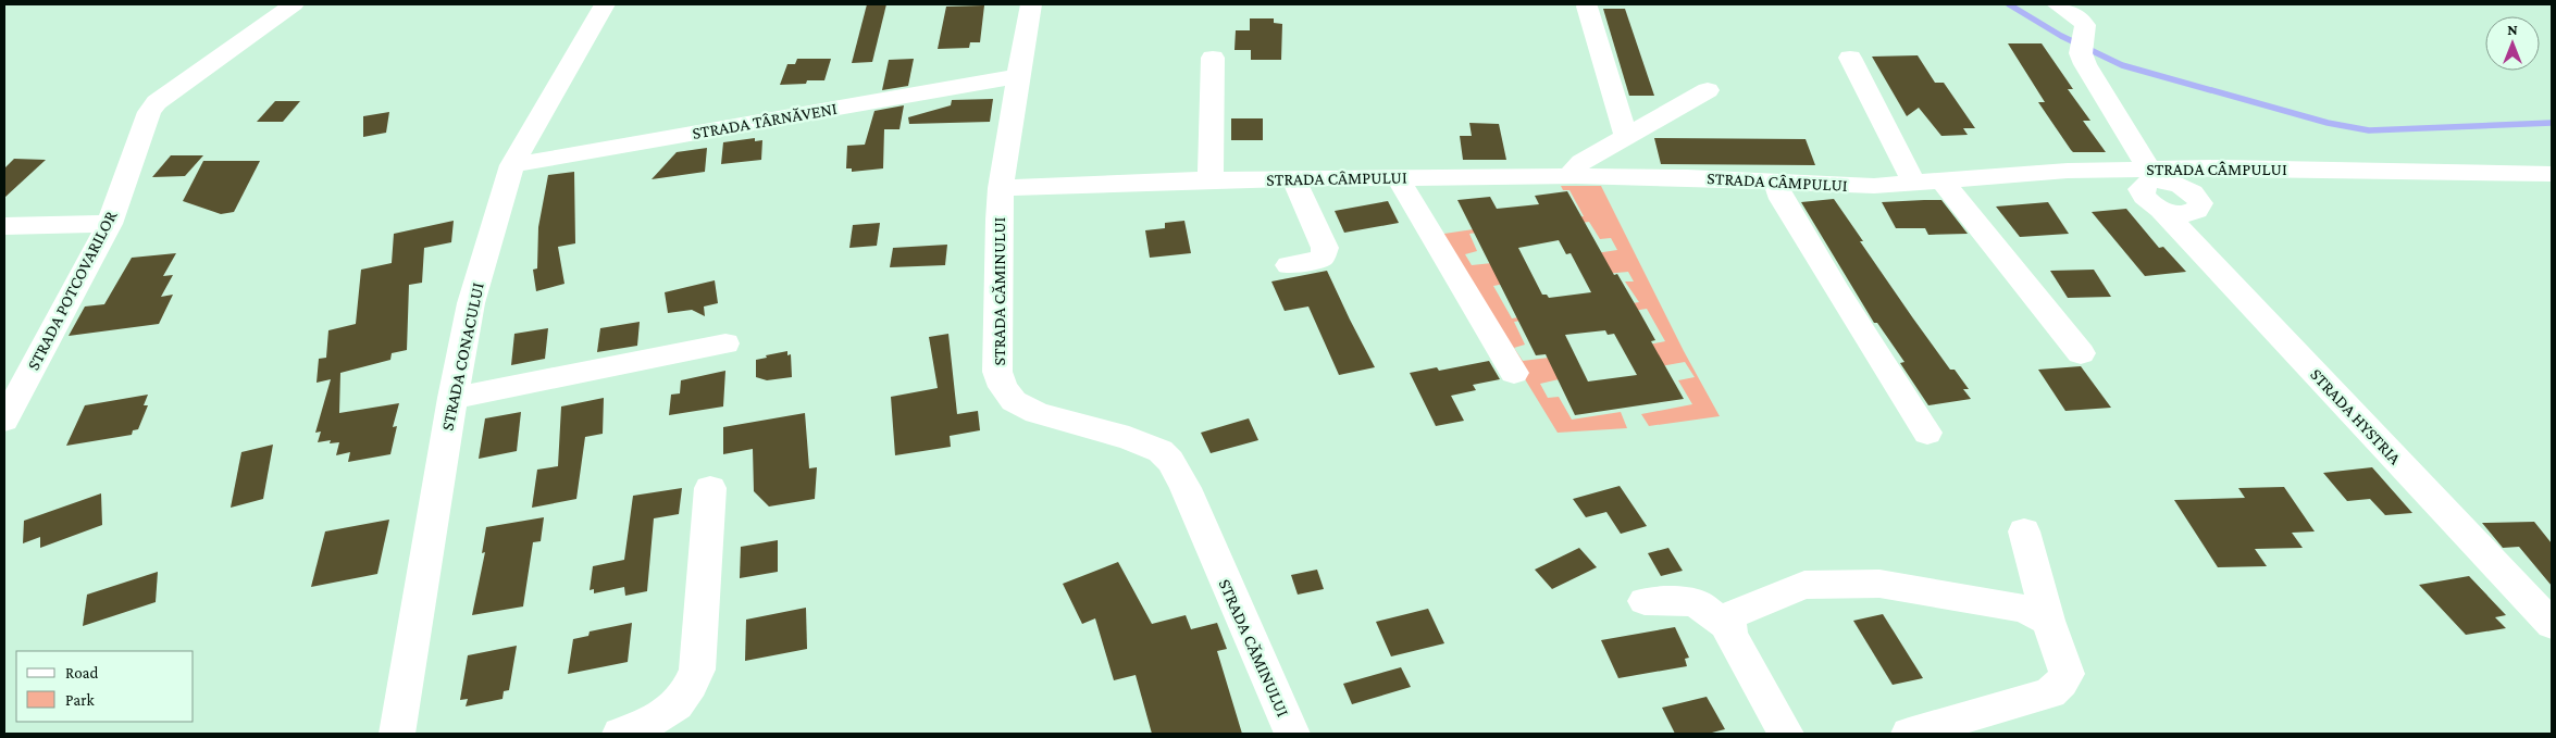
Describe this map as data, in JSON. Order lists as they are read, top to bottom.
{
  "streets": {
    "street": [
      "STRADA TÂRNĂVENI",
      "STRADA CÂMPULUI",
      "STRADA POTCOVARILOR",
      "STRADA CĂMINULUI",
      "STRADA CONACULUI",
      "STRADA HYSTRIA"
    ]
  },
  "crossings": [
    ["STRADA TÂRNĂVENI", "STRADA CĂMINULUI"],
    ["STRADA TÂRNĂVENI", "STRADA CONACULUI"],
    ["STRADA CÂMPULUI", "STRADA CĂMINULUI"],
    ["STRADA CÂMPULUI", "STRADA HYSTRIA"]
  ],
  "legend": ["Road", "Park"],
  "north": "top"
}
